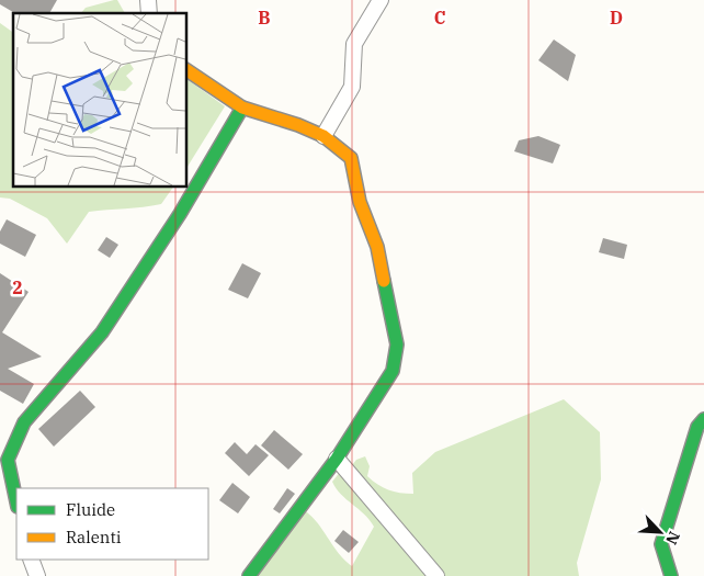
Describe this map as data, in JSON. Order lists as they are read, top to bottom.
{
  "legend": ["Fluide", "Ralenti"],
  "north": "bottom right",
  "grid": {
    "columns": ["B", "C", "D"],
    "rows": ["2"]
  }
}
